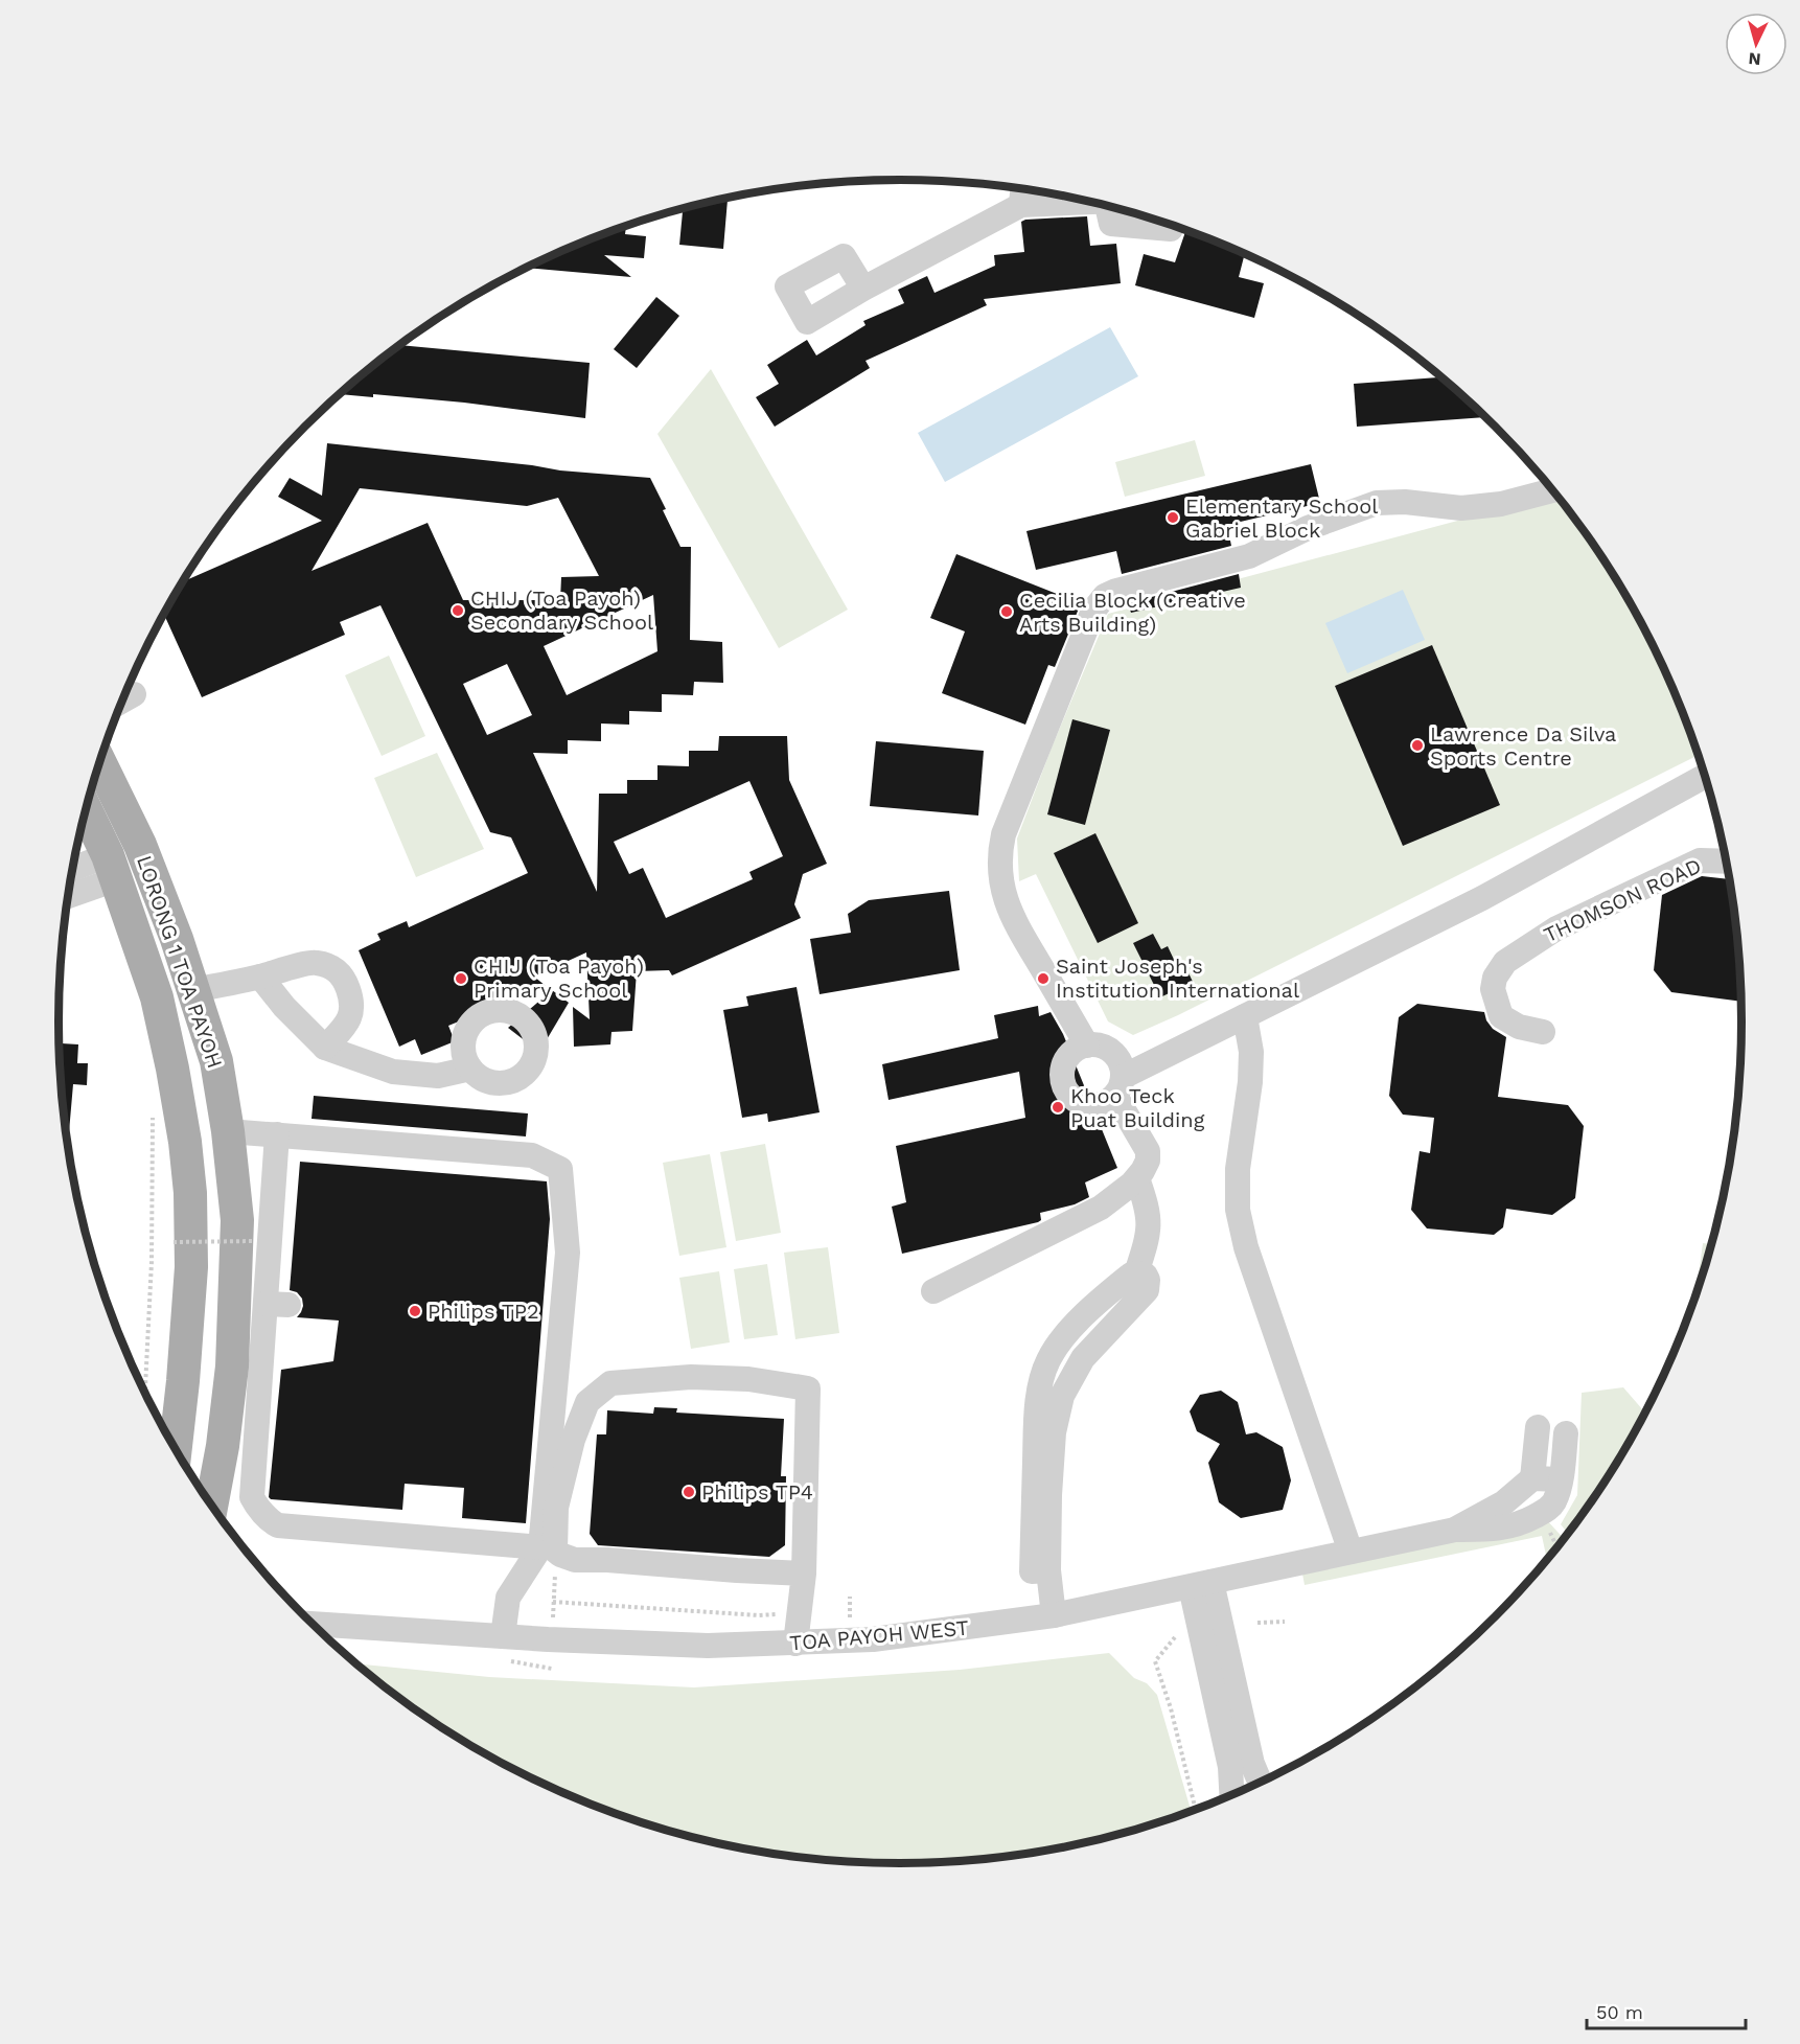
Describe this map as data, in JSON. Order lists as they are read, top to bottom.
{
  "streets": {
    "main road": ["LORONG 1 TOA PAYOH"],
    "street": ["THOMSON ROAD", "TOA PAYOH WEST"]
  },
  "places": [
    "Elementary School Gabriel Block",
    "CHIJ (Toa Payoh) Secondary School",
    "Cecilia Block (Creative Arts Building)",
    "Lawrence Da Silva Sports Centre",
    "CHIJ (Toa Payoh) Primary School",
    "Saint Joseph's Institution International",
    "Khoo Teck Puat Building",
    "Philips TP2",
    "Philips TP4"
  ],
  "scale_bar": "50 m",
  "north": "bottom"
}
